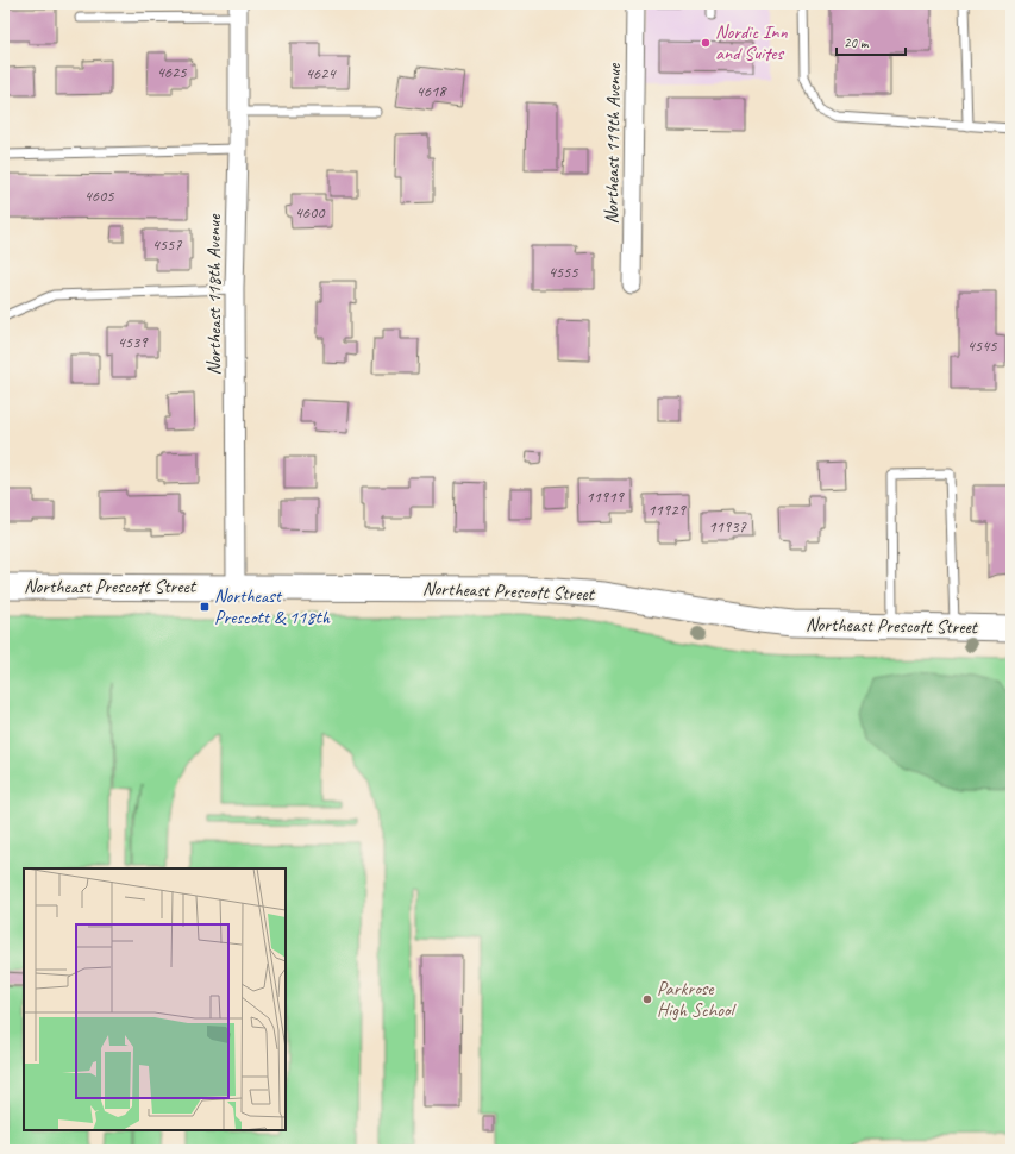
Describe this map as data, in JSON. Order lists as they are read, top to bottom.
{
  "streets": {
    "street": ["Northeast 119th Avenue", "Northeast 118th Avenue", "Northeast Prescott Street"]
  },
  "crossings": [
    ["Northeast 118th Avenue", "Northeast Prescott Street"]
  ],
  "places": {
    "other": ["Nordic Inn and Suites", "Parkrose High School"],
    "transit": ["Northeast Prescott & 118th"]
  },
  "house_numbers": [
    "4625",
    "4624",
    "4618",
    "4605",
    "4600",
    "4557",
    "4555",
    "4539",
    "4545",
    "11919",
    "11929",
    "11937"
  ],
  "scale_bar": "20 m"
}
